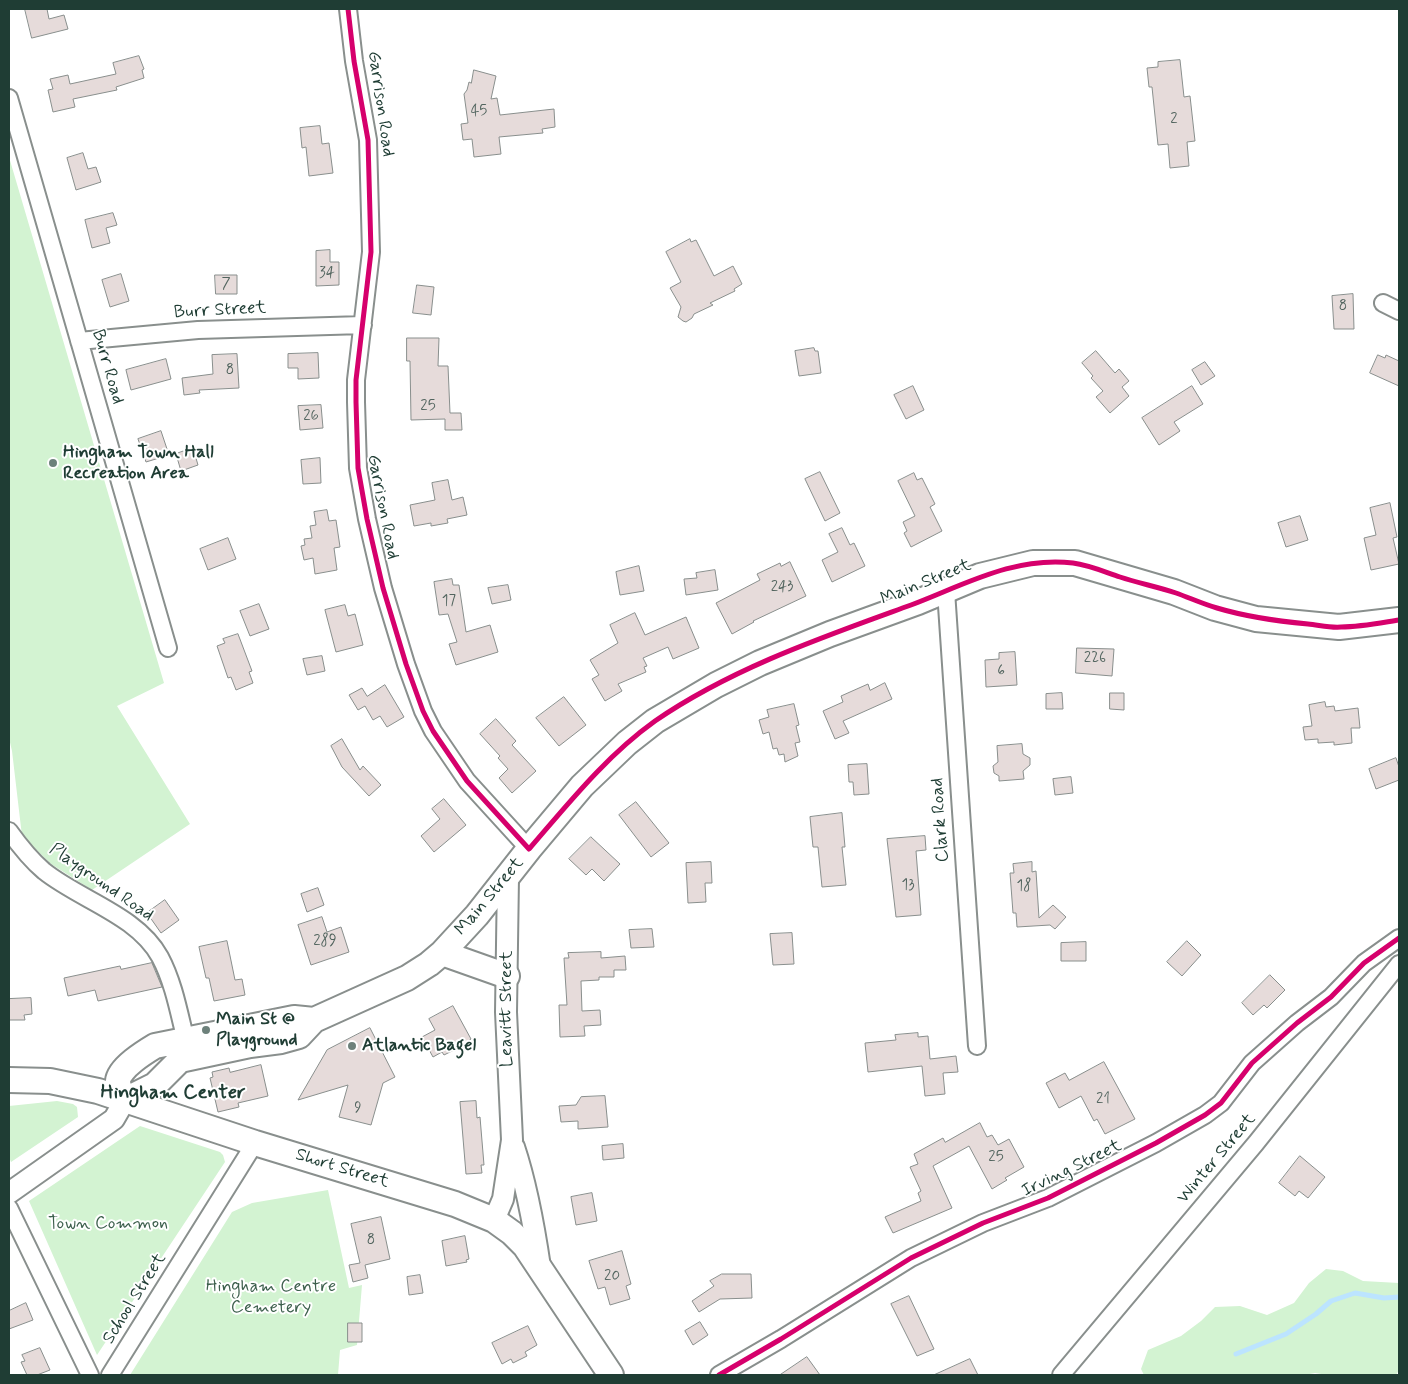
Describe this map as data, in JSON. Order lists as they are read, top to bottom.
{
  "streets": {
    "main road": ["Main Street", "Leavitt Street", "Short Street"],
    "street": [
      "Garrison Road",
      "Burr Street",
      "Burr Road",
      "Clark Road",
      "Playground Road",
      "Winter Street",
      "Irving Street",
      "School Street"
    ]
  },
  "crossings": [
    ["Garrison Road", "Burr Street"],
    ["Garrison Road", "Main Street"],
    ["Burr Street", "Burr Road"],
    ["Main Street", "Clark Road"],
    ["Main Street", "Playground Road"],
    ["Main Street", "Leavitt Street"],
    ["Main Street", "Short Street"],
    ["Leavitt Street", "Short Street"],
    ["Short Street", "School Street"]
  ],
  "districts": ["Hingham Center"],
  "parks": ["Town Common", "Hingham Centre Cemetery"],
  "places": ["Hingham Town Hall Recreation Area", "Main St @ Playground", "Atlantic Bagel"],
  "house_numbers": [
    "45",
    "2",
    "34",
    "7",
    "8",
    "8",
    "25",
    "26",
    "243",
    "17",
    "226",
    "6",
    "13",
    "18",
    "289",
    "21",
    "9",
    "25",
    "8",
    "20"
  ]
}
